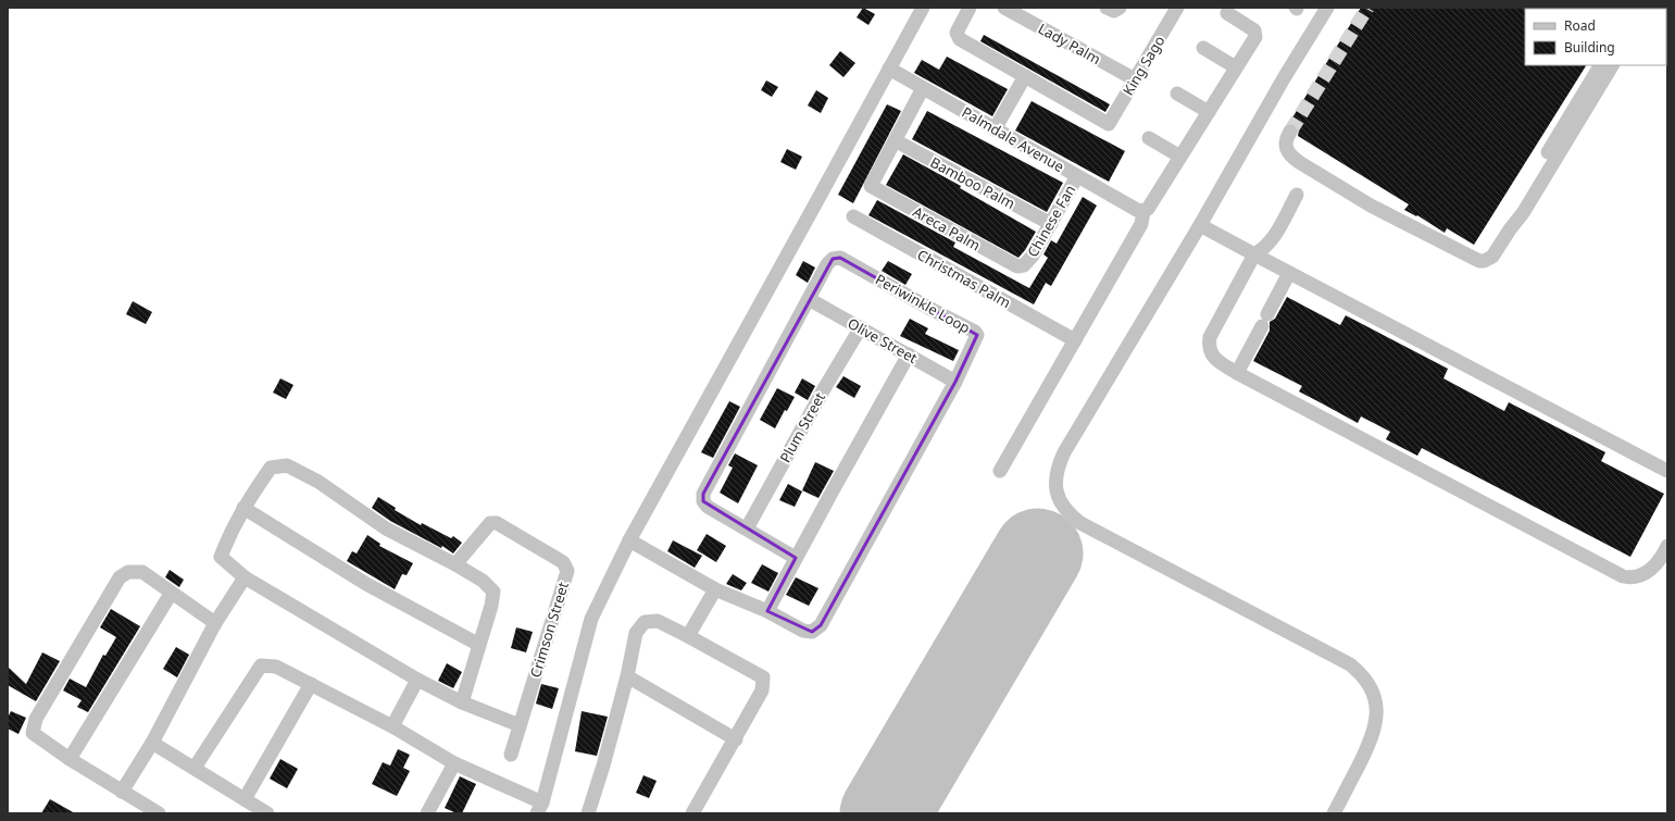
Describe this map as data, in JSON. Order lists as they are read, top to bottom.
{
  "streets": {
    "street": [
      "Lady Palm",
      "King Sago",
      "Palmdale Avenue",
      "Bamboo Palm",
      "Chinese Fan",
      "Areca Palm",
      "Christmas Palm",
      "Periwinkle Loop",
      "Olive Street",
      "Plum Street",
      "Crimson Street"
    ]
  },
  "crossings": [
    ["Lady Palm", "King Sago"],
    ["Palmdale Avenue", "Chinese Fan"],
    ["Bamboo Palm", "Chinese Fan"],
    ["Bamboo Palm", "Areca Palm"],
    ["Chinese Fan", "Areca Palm"],
    ["Periwinkle Loop", "Olive Street"],
    ["Periwinkle Loop", "Plum Street"],
    ["Olive Street", "Plum Street"]
  ],
  "legend": ["Road", "Building"]
}
